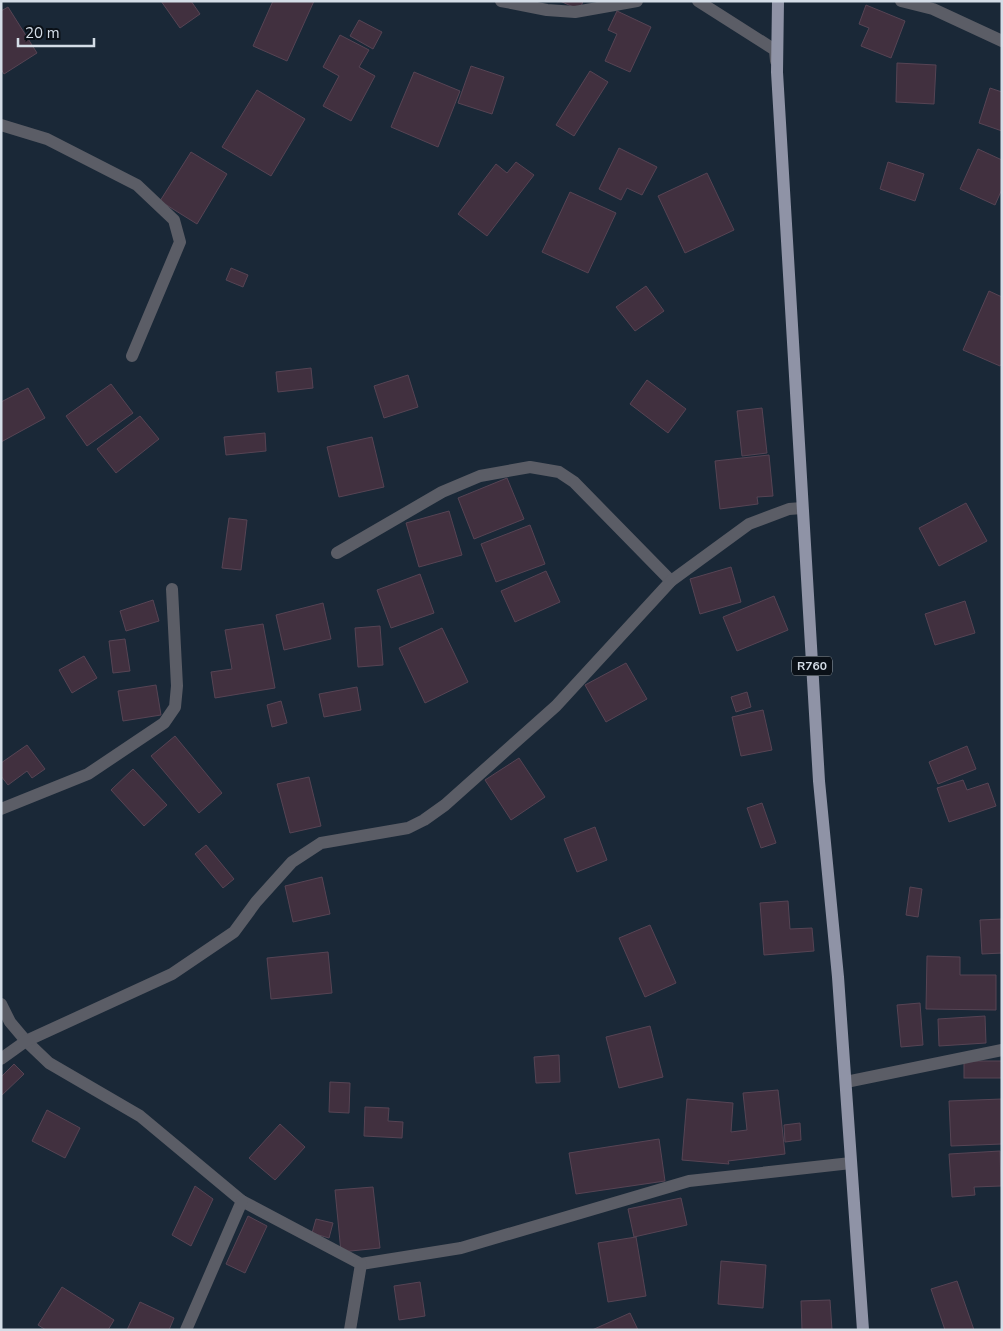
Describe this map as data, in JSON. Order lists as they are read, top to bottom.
{
  "streets": {
    "main road": ["R760"]
  },
  "scale_bar": "20 m"
}
